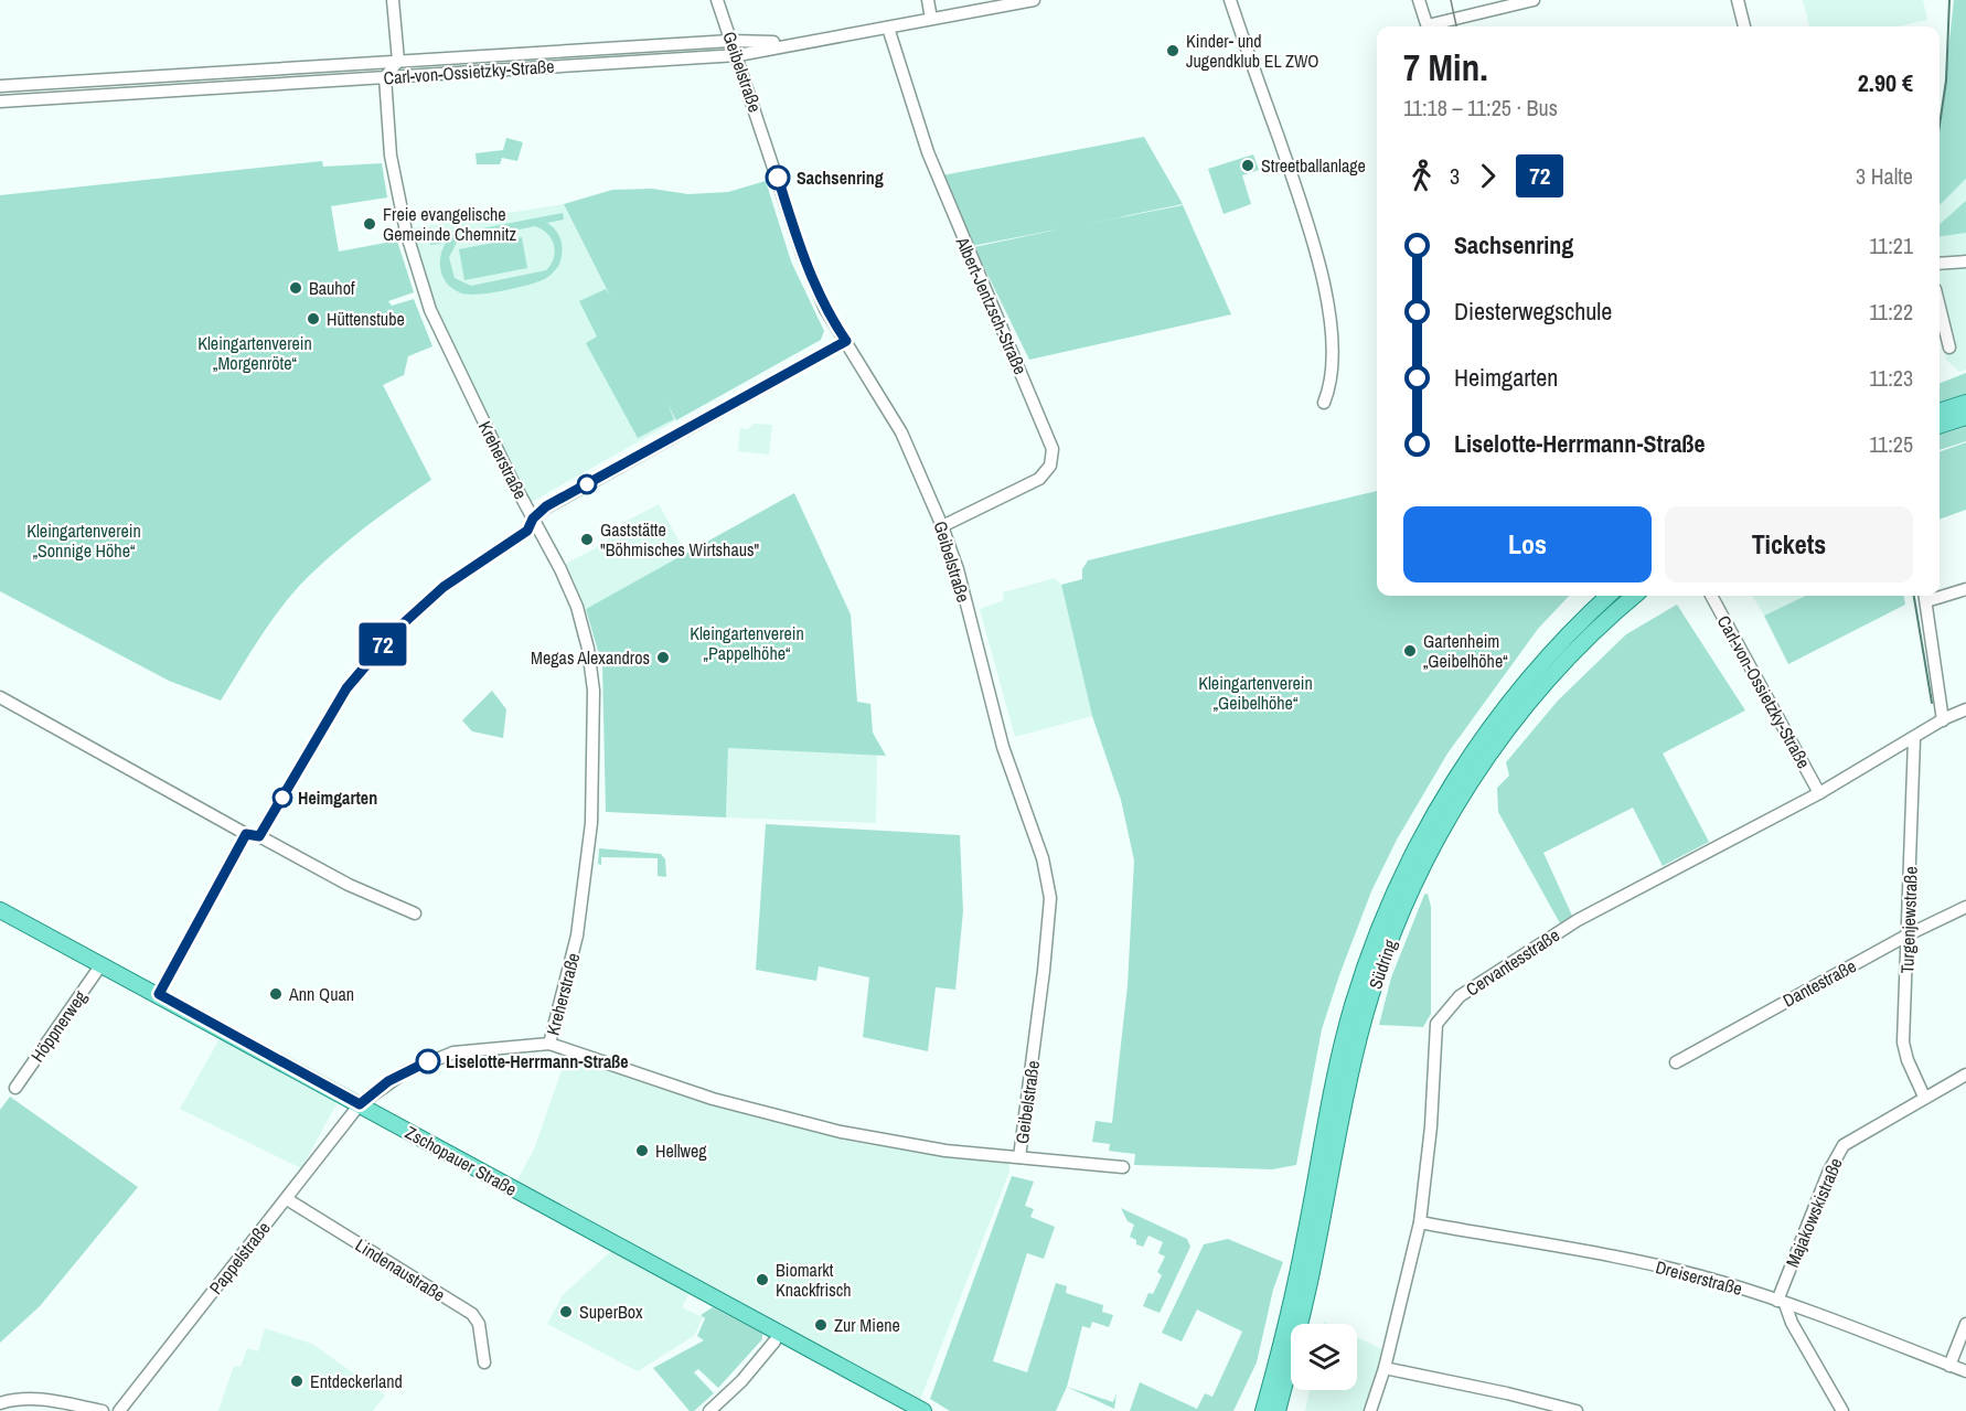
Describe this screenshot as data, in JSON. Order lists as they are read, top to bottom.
{
  "streets": {
    "main road": ["Südring", "Zschopauer Straße"],
    "street": [
      "Carl-von-Ossietzky-Straße",
      "Geibelstraße",
      "Albert-Jentzsch-Straße",
      "Kreherstraße",
      "Turgenjewstraße",
      "Cervantesstraße",
      "Dantestraße",
      "Höppnerweg",
      "Majakowskistraße",
      "Pappelstraße",
      "Lindenaustraße",
      "Dreiserstraße"
    ]
  },
  "crossings": [
    ["Carl-von-Ossietzky-Straße", "Geibelstraße"],
    ["Carl-von-Ossietzky-Straße", "Albert-Jentzsch-Straße"],
    ["Carl-von-Ossietzky-Straße", "Kreherstraße"],
    ["Carl-von-Ossietzky-Straße", "Cervantesstraße"],
    ["Geibelstraße", "Albert-Jentzsch-Straße"],
    ["Turgenjewstraße", "Cervantesstraße"],
    ["Turgenjewstraße", "Dantestraße"],
    ["Turgenjewstraße", "Majakowskistraße"],
    ["Cervantesstraße", "Dreiserstraße"],
    ["Höppnerweg", "Zschopauer Straße"],
    ["Zschopauer Straße", "Pappelstraße"],
    ["Majakowskistraße", "Dreiserstraße"],
    ["Pappelstraße", "Lindenaustraße"]
  ],
  "parks": [
    "Kleingartenverein „Morgenröte“",
    "Kleingartenverein „Sonnige Höhe“",
    "Kleingartenverein „Pappelhöhe“",
    "Kleingartenverein „Geibelhöhe“"
  ],
  "places": [
    "Kinder- und Jugendklub EL ZWO",
    "Streetballanlage",
    "Sachsenring",
    "Freie evangelische Gemeinde Chemnitz",
    "Bauhof",
    "Hüttenstube",
    "Gaststätte \"Böhmisches Wirtshaus\"",
    "Gartenheim „Geibelhöhe“",
    "Megas Alexandros",
    "Heimgarten",
    "Ann Quan",
    "Liselotte-Herrmann-Straße",
    "Hellweg",
    "Biomarkt Knackfrisch",
    "SuperBox",
    "Zur Miene",
    "Entdeckerland"
  ],
  "lines": ["bus line 72"],
  "page": {
    "on_map": "72",
    "heading": ["7 Min.", "11:18 – 11:25 · Bus", "2.90 €"],
    "legs": ["3", "72", "3 Halte"],
    "list": [
      {
        "name": "Sachsenring",
        "value": "11:21"
      },
      {
        "name": "Diesterwegschule",
        "value": "11:22"
      },
      {
        "name": "Heimgarten",
        "value": "11:23"
      },
      {
        "name": "Liselotte-Herrmann-Straße",
        "value": "11:25"
      }
    ],
    "buttons": ["Los", "Tickets"]
  }
}
